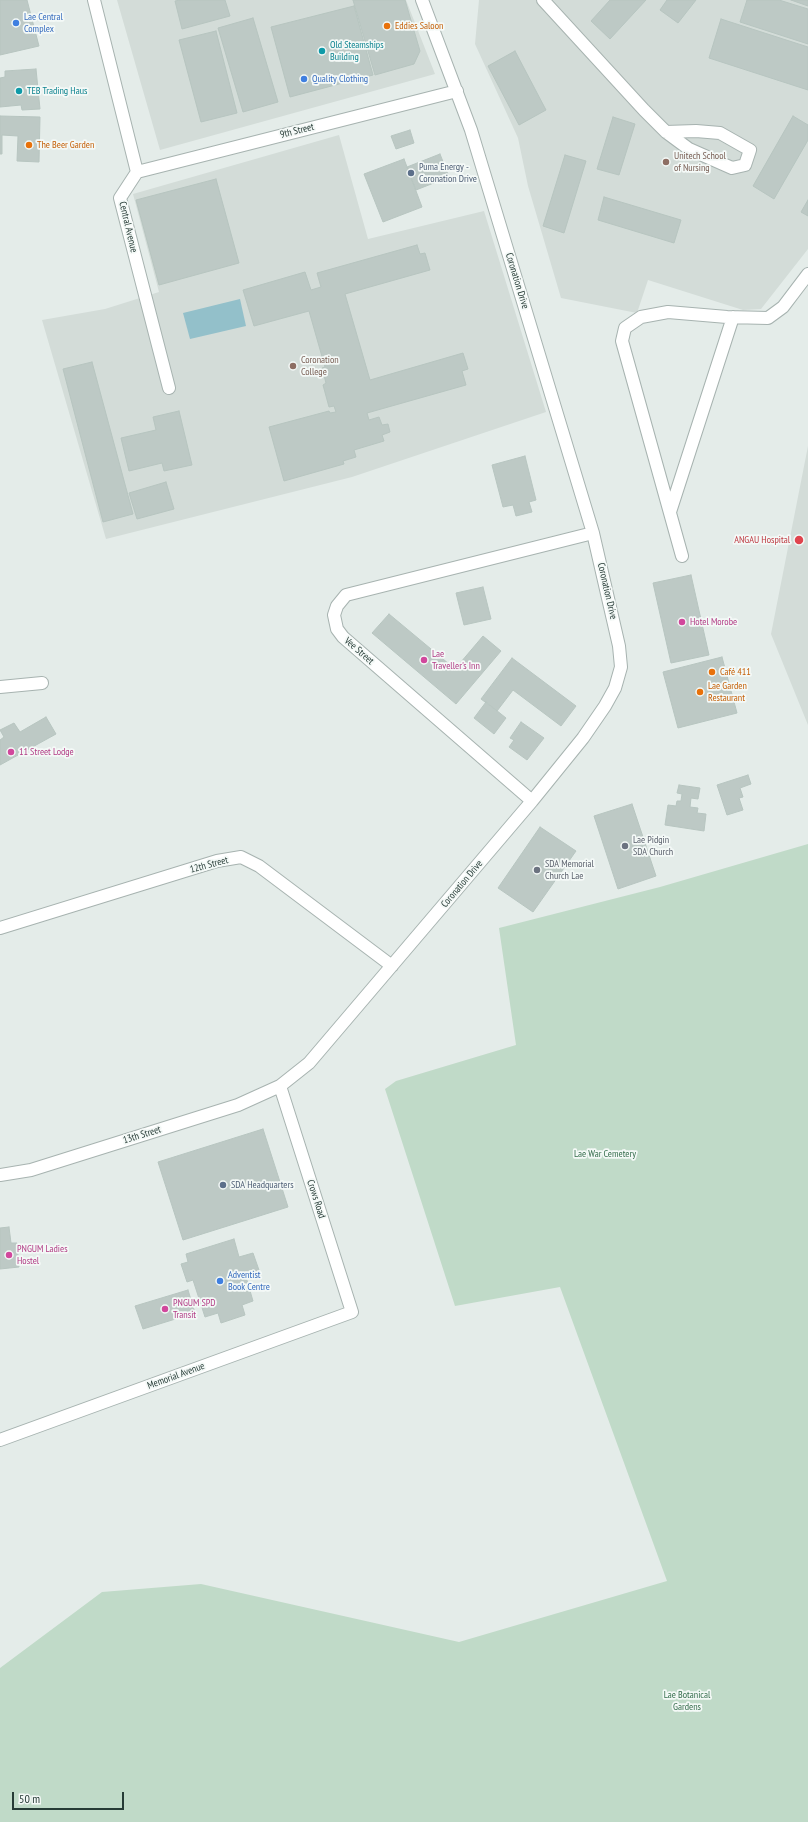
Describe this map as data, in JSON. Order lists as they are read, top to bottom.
{
  "streets": {
    "street": [
      "9th Street",
      "Central Avenue",
      "Coronation Drive",
      "Vee Street",
      "12th Street",
      "13th Street",
      "Crows Road",
      "Memorial Avenue"
    ]
  },
  "crossings": [
    ["9th Street", "Central Avenue"],
    ["9th Street", "Coronation Drive"],
    ["Coronation Drive", "Vee Street"],
    ["Coronation Drive", "12th Street"],
    ["Coronation Drive", "13th Street"],
    ["Coronation Drive", "Crows Road"],
    ["13th Street", "Crows Road"],
    ["Crows Road", "Memorial Avenue"]
  ],
  "parks": ["Lae War Cemetery", "Lae Botanical Gardens"],
  "places": [
    "Lae Central Complex",
    "Eddies Saloon",
    "Old Steamships Building",
    "Quality Clothing",
    "TEB Trading Haus",
    "The Beer Garden",
    "Unitech School of Nursing",
    "Puma Energy - Coronation Drive",
    "Coronation College",
    "ANGAU Hospital",
    "Hotel Morobe",
    "Lae Traveller's Inn",
    "Café 411",
    "Lae Garden Restaurant",
    "11 Street Lodge",
    "Lae Pidgin SDA Church",
    "SDA Memorial Church Lae",
    "SDA Headquarters",
    "PNGUM Ladies Hostel",
    "Adventist Book Centre",
    "PNGUM SPD Transit"
  ],
  "scale_bar": "50 m"
}
